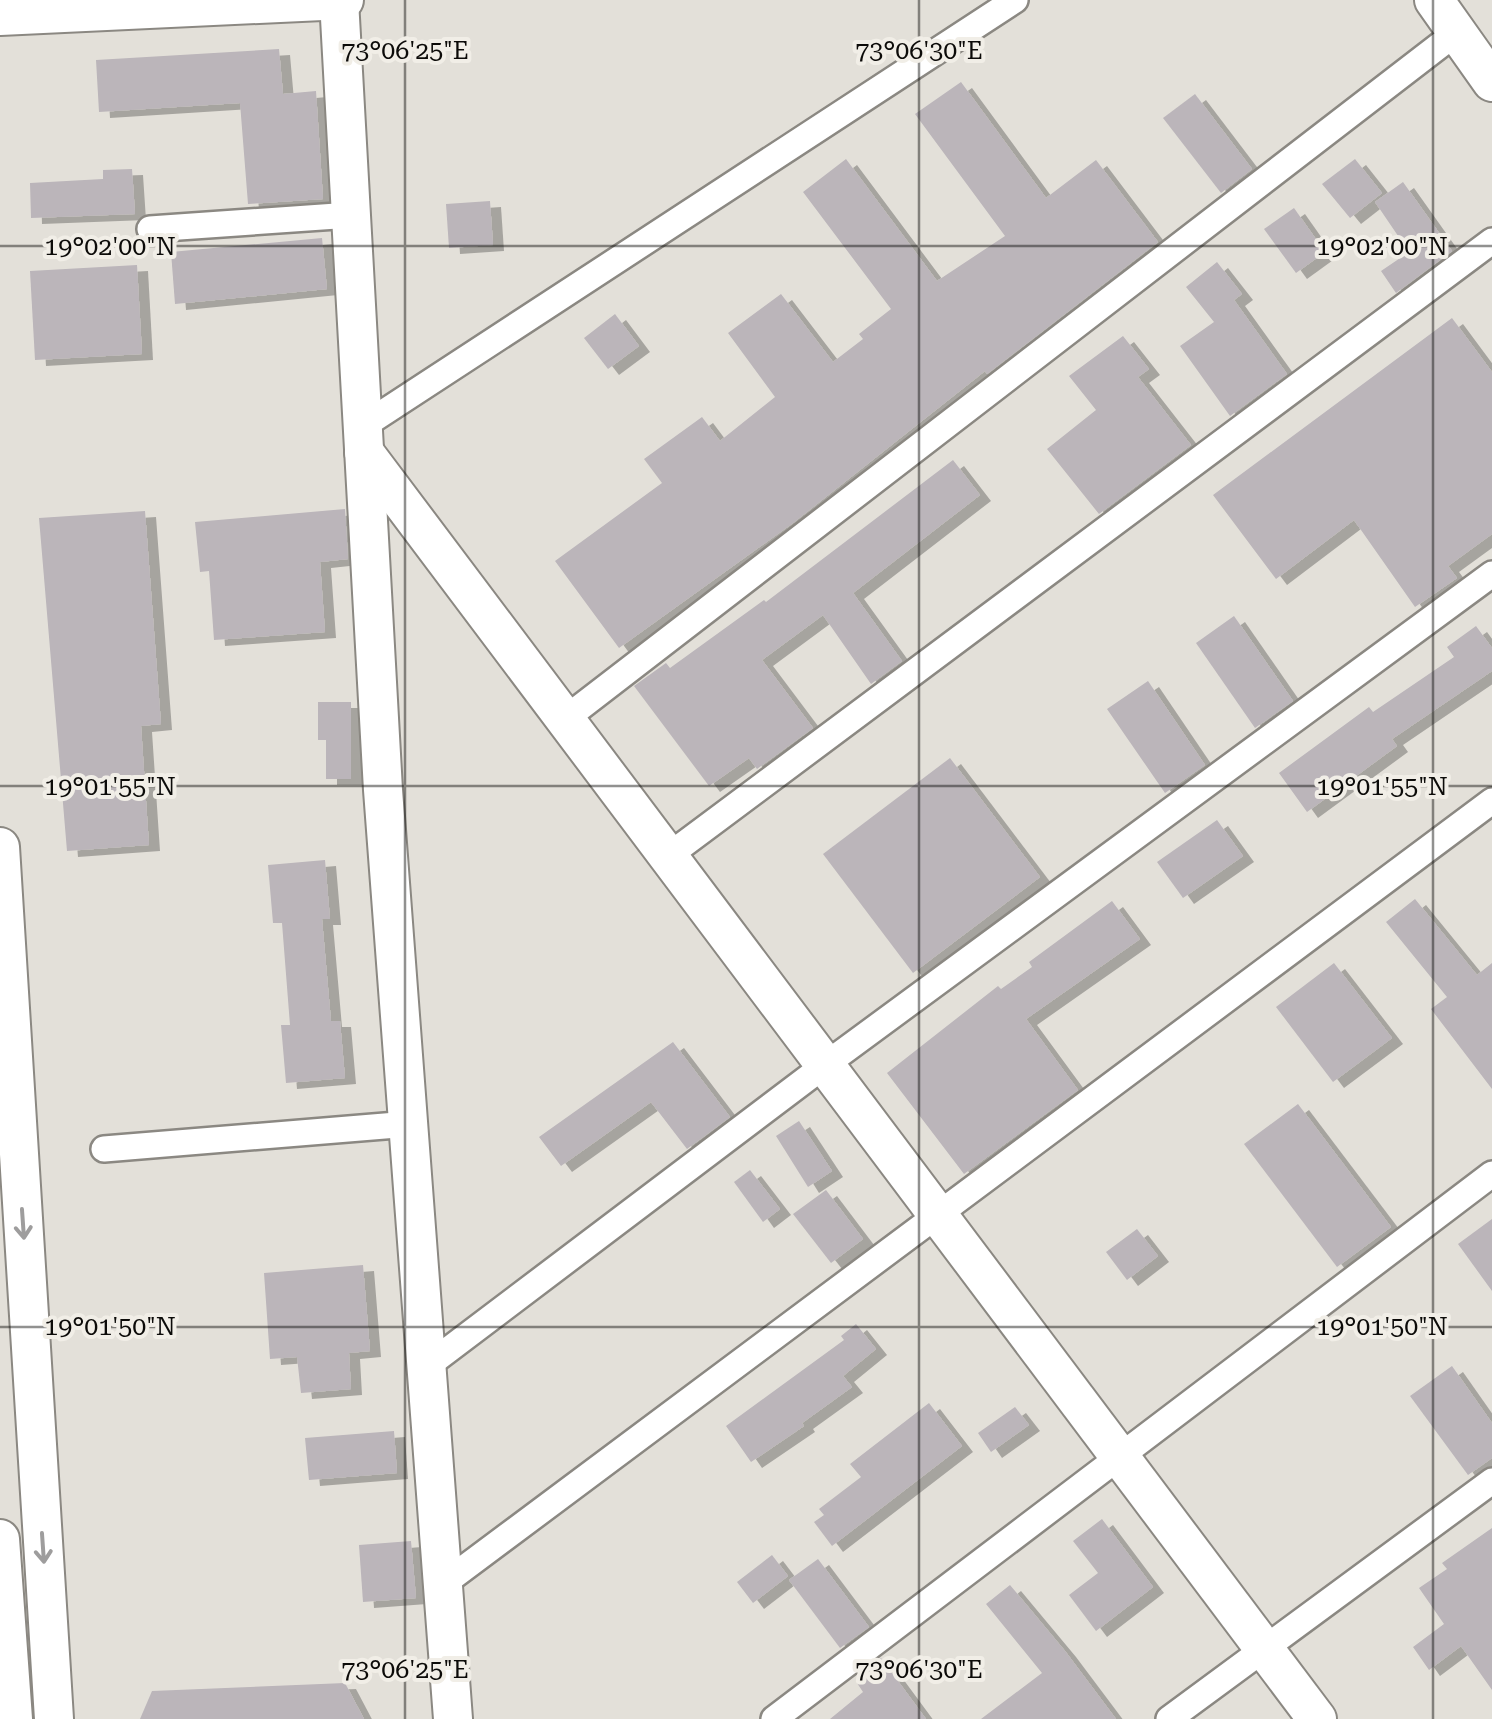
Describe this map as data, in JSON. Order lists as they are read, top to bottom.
{
  "coordinates": [
    "73°06'25\"E",
    "73°06'30\"E",
    "19°02'00\"N",
    "19°01'55\"N",
    "19°01'50\"N"
  ]
}
